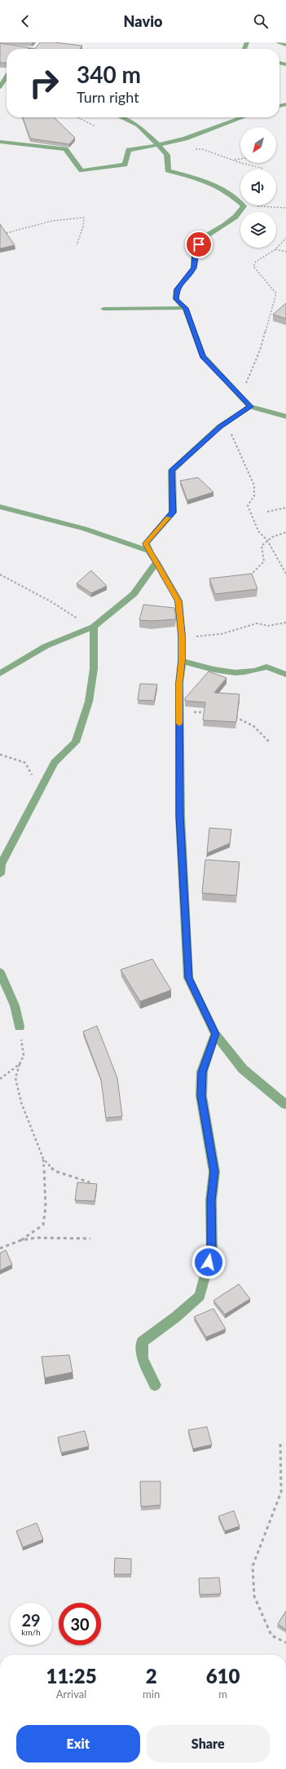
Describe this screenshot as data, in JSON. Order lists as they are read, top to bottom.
{
  "north": "bottom left",
  "page": {
    "header": "Navio",
    "turn": ["340 m", "Turn right"],
    "speed": "29 km/h",
    "limit": "30",
    "eta": [
      "11:25",
      "Arrival",
      "2",
      "min",
      "610",
      "m"
    ],
    "buttons": ["Exit", "Share"]
  }
}
